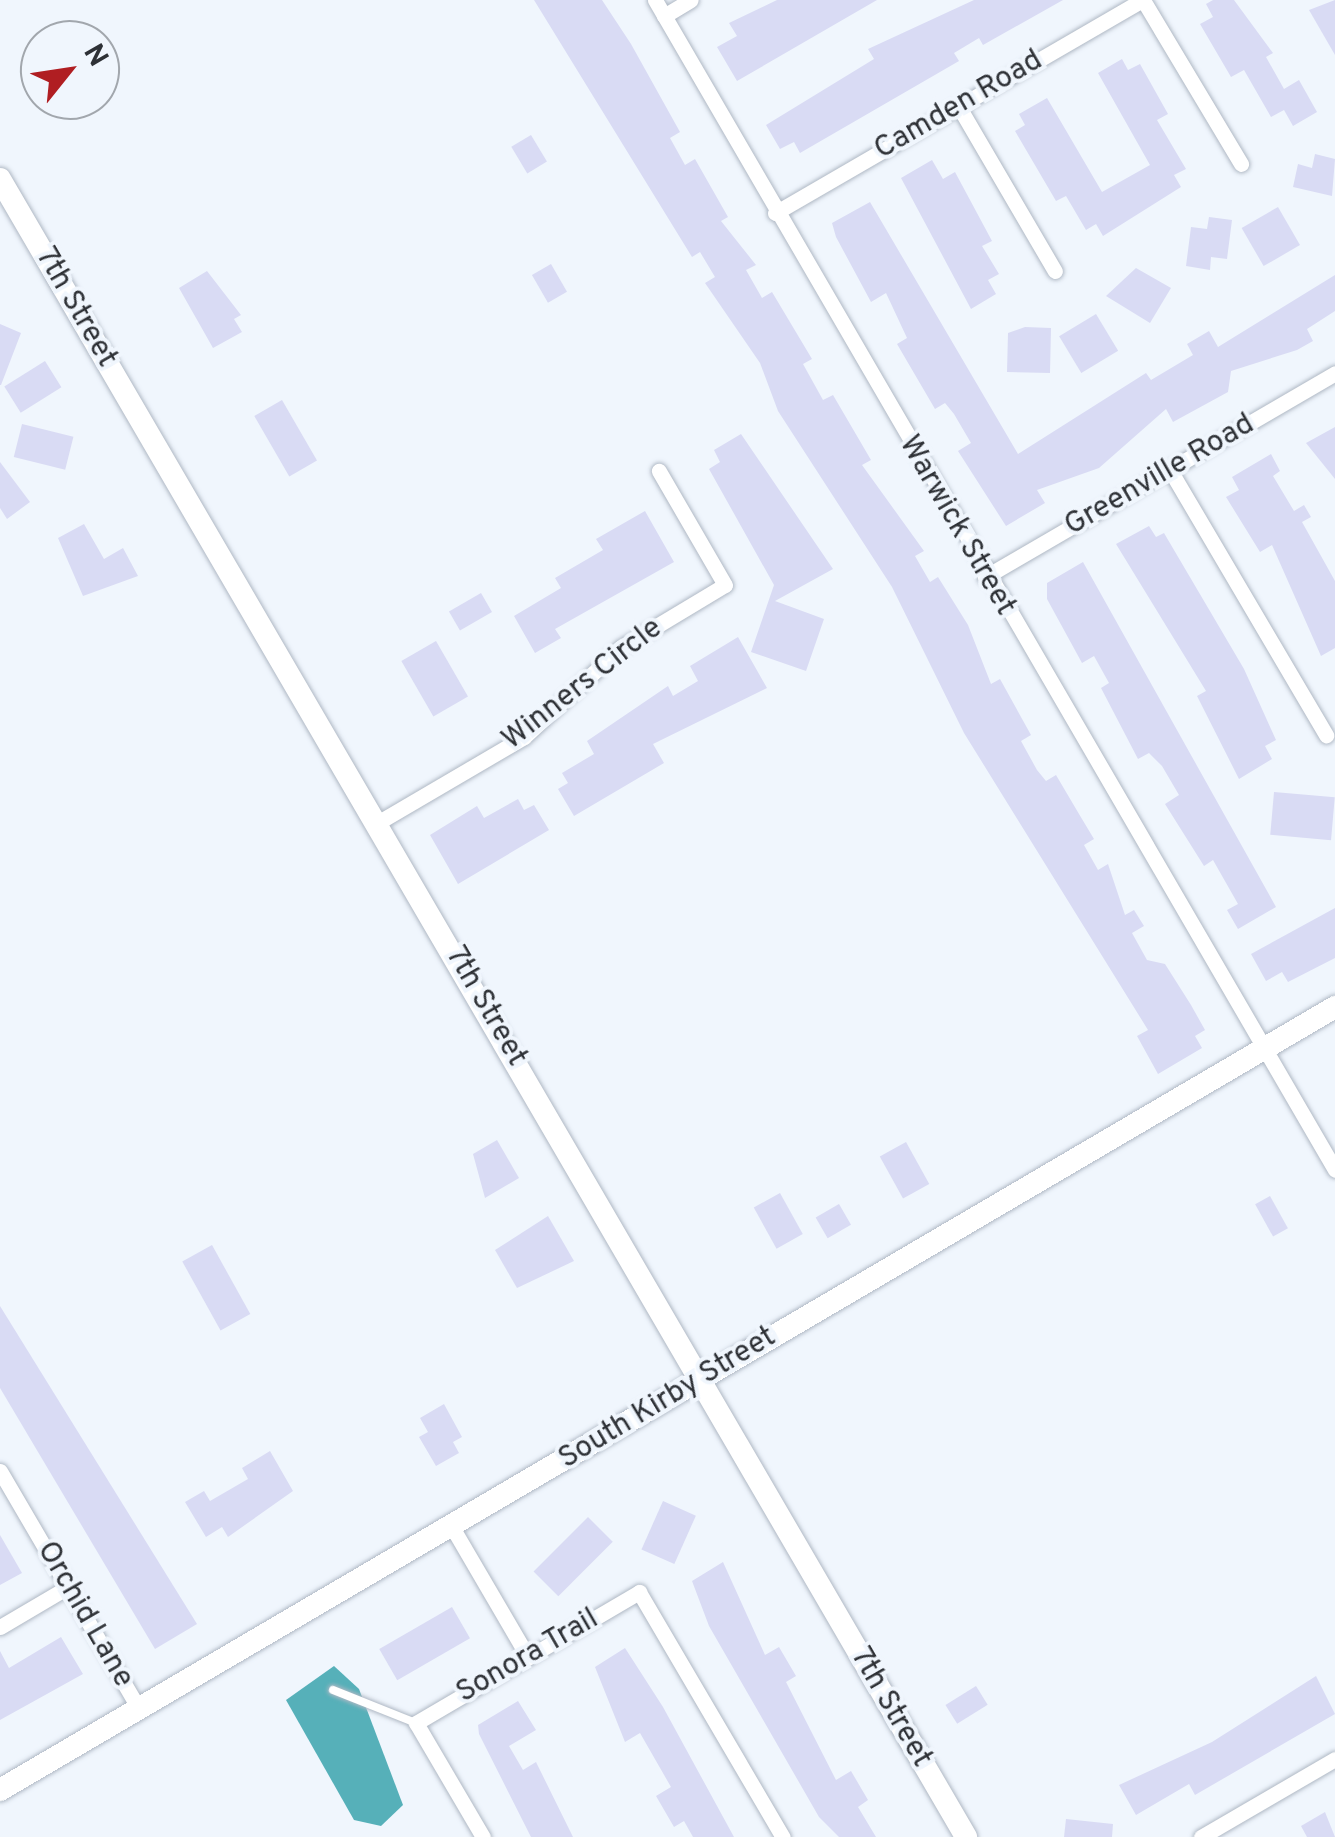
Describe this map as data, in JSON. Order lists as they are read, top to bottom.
{
  "streets": {
    "street": [
      "Camden Road",
      "7th Street",
      "Greenville Road",
      "Warwick Street",
      "Winners Circle",
      "South Kirby Street",
      "Orchid Lane",
      "Sonora Trail"
    ]
  },
  "crossings": [
    ["Camden Road", "Warwick Street"],
    ["7th Street", "Winners Circle"],
    ["7th Street", "South Kirby Street"],
    ["Greenville Road", "Warwick Street"],
    ["Warwick Street", "South Kirby Street"],
    ["South Kirby Street", "Orchid Lane"]
  ],
  "north": "top right"
}
